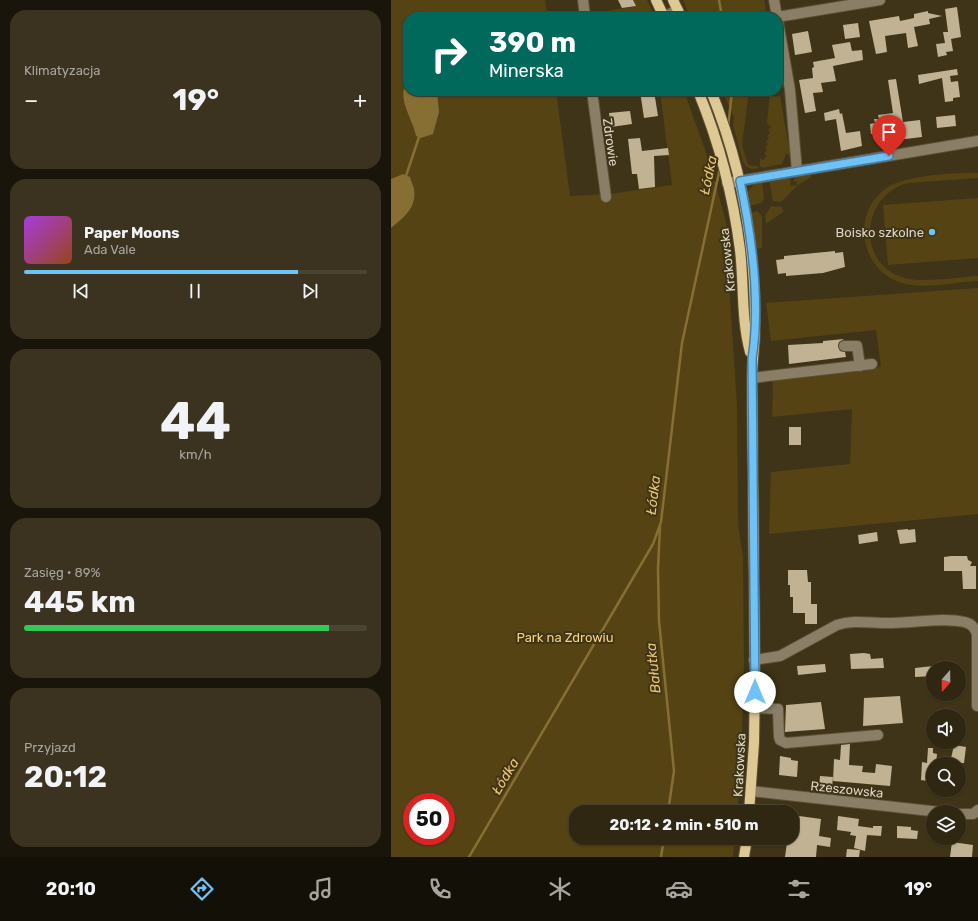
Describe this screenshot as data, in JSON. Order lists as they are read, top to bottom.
{
  "streets": {
    "main road": ["Krakowska"],
    "street": ["Zdrowie", "Rzeszowska"]
  },
  "crossings": [
    ["Krakowska", "Rzeszowska"]
  ],
  "water": ["Łódka", "Bałutka"],
  "parks": ["Park na Zdrowiu"],
  "places": ["Boisko szkolne"],
  "north": "bottom",
  "page": {
    "tile": [
      "Klimatyzacja",
      ["44", "km/h"],
      ["Zasięg · 89%", "445 km"],
      ["Przyjazd", "20:12"]
    ],
    "turn": ["390 m", "Minerska"],
    "heat": ["−", "19°", "+"],
    "song": ["Paper Moons", "Ada Vale"],
    "limit": "50",
    "trip": "20:12 · 2 min · 510 m",
    "tabs": ["20:10", "19°"]
  }
}
